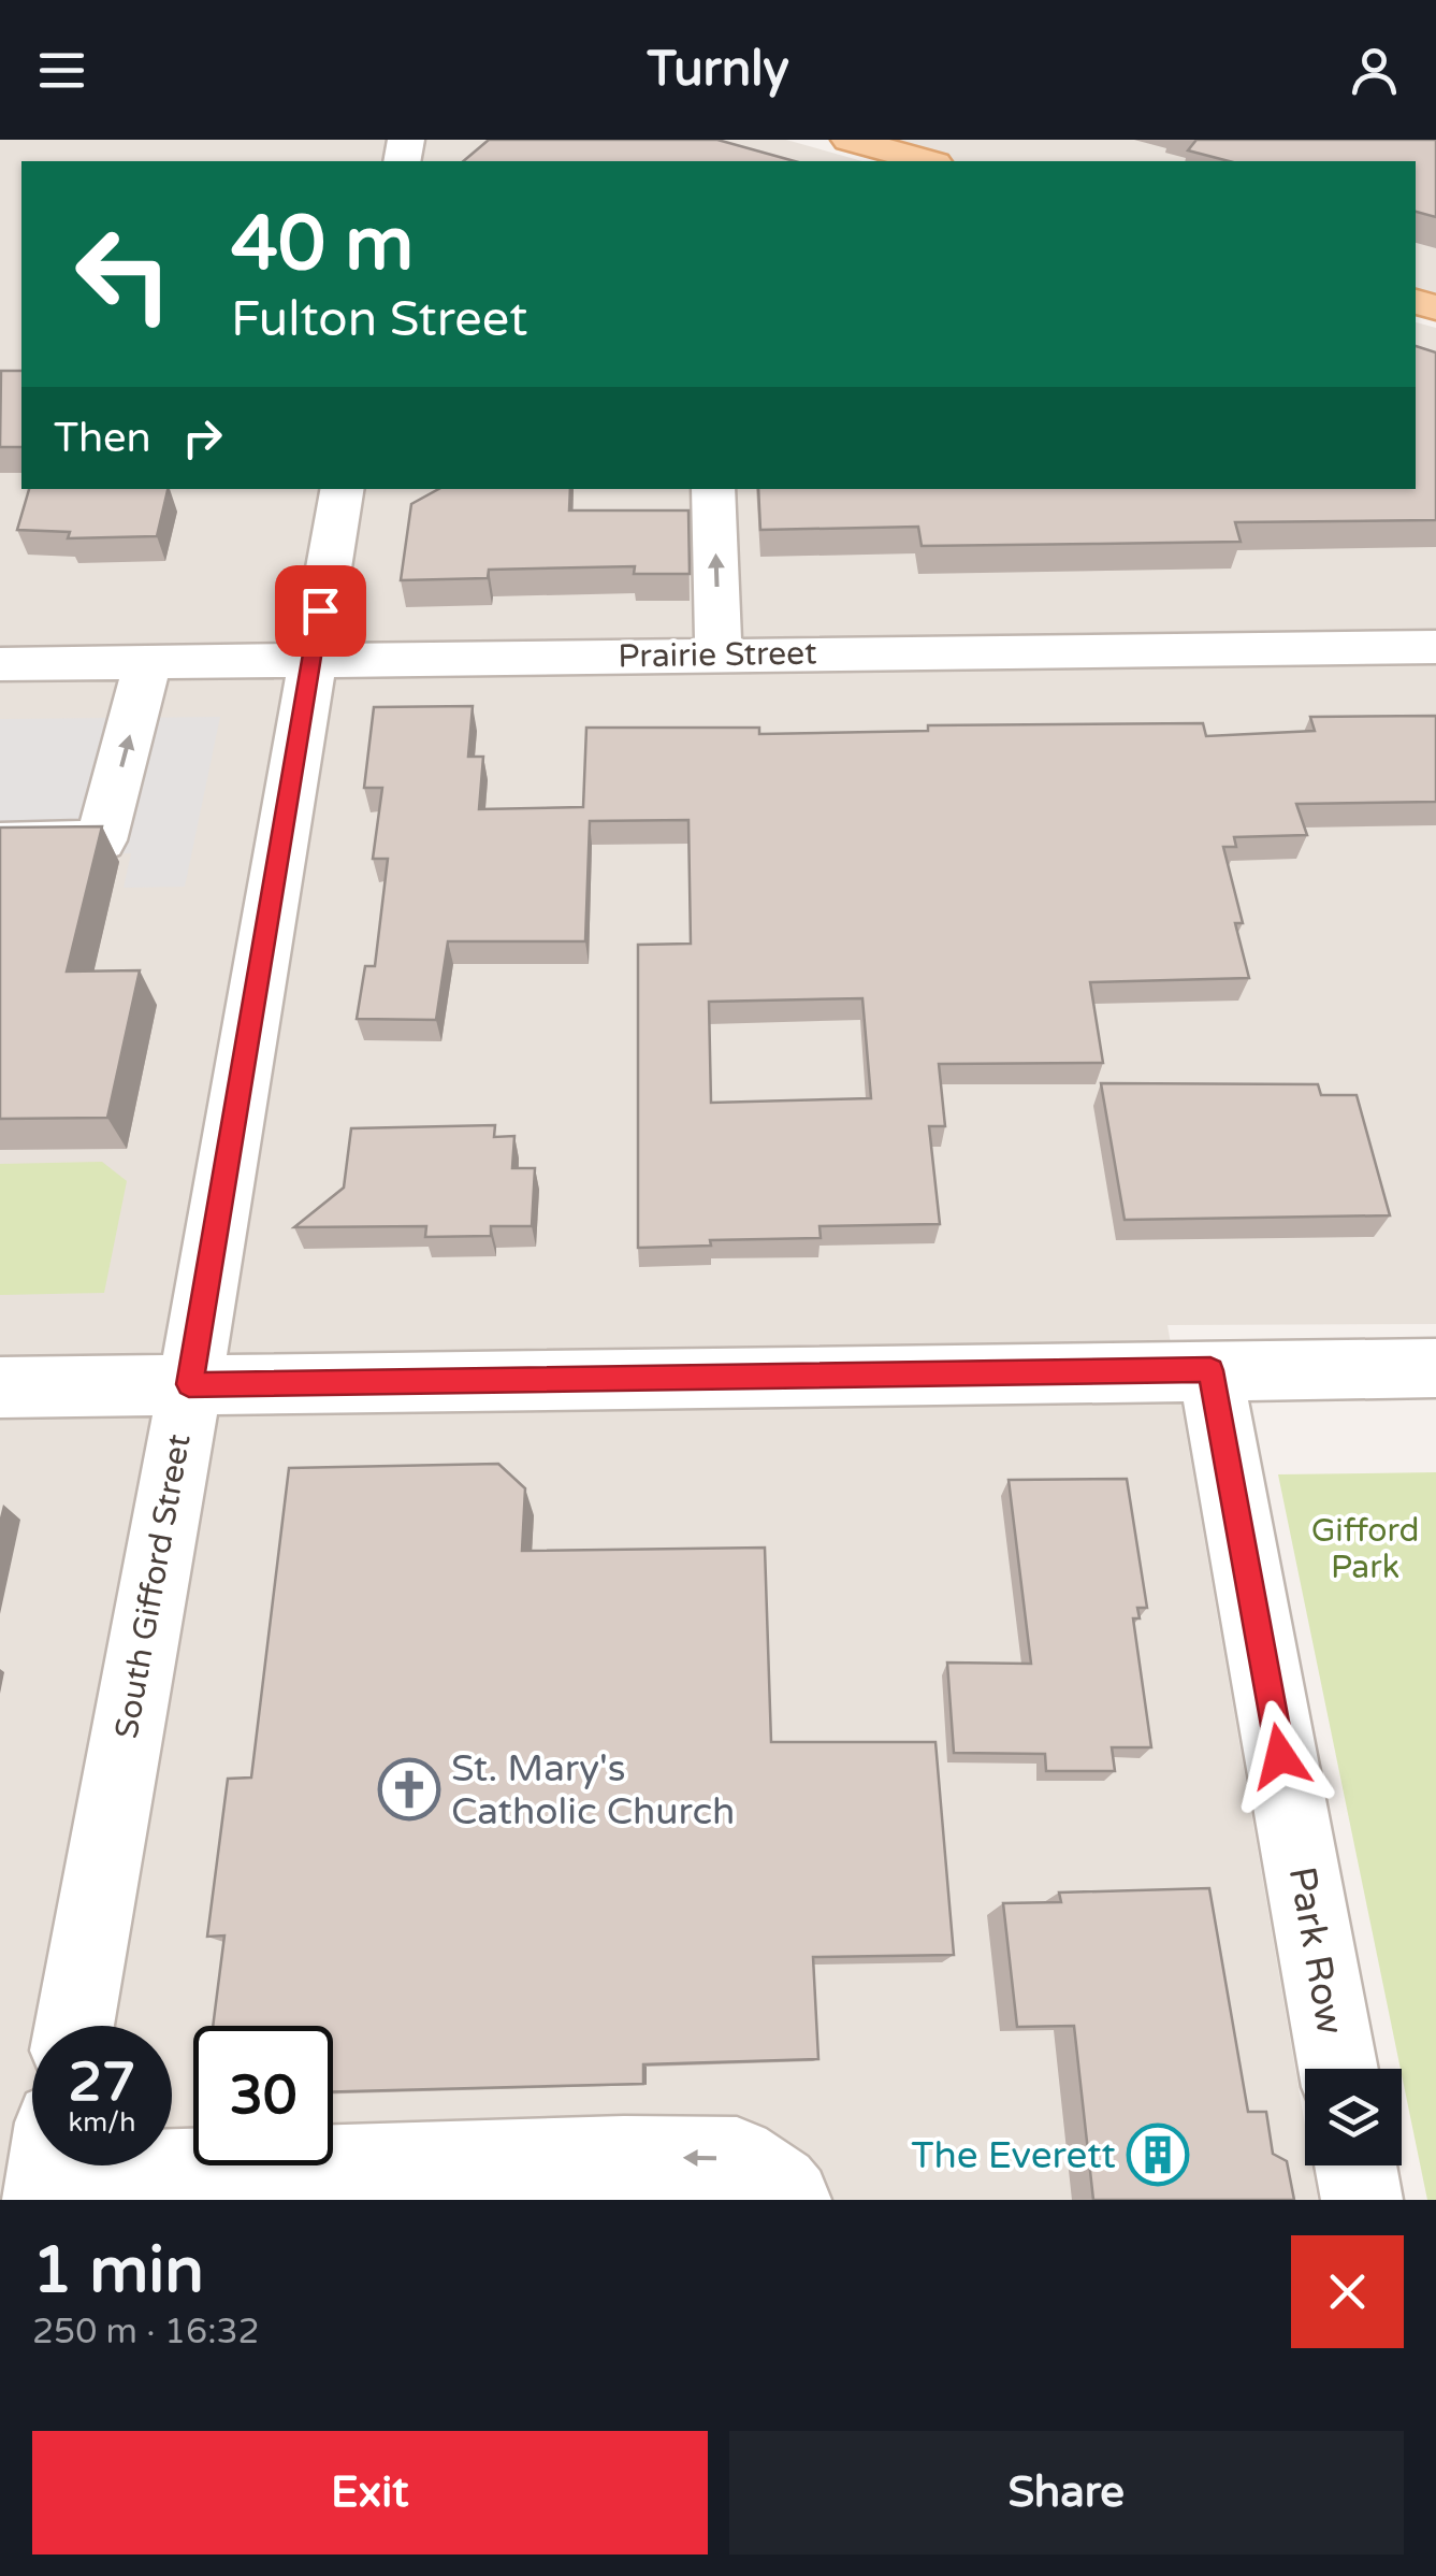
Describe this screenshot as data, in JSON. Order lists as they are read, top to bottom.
{
  "streets": {
    "street": ["Prairie Street", "South Gifford Street", "Park Row"]
  },
  "crossings": [
    ["Prairie Street", "South Gifford Street"]
  ],
  "parks": ["Gifford Park"],
  "places": {
    "church": ["St. Mary's Catholic Church"],
    "building": ["The Everett"]
  },
  "page": {
    "header": "Turnly",
    "turn": ["40 m", "Fulton Street"],
    "then": "Then",
    "speed": "27 km/h",
    "limit": "30",
    "heading": ["1 min", "250 m · 16:32"],
    "buttons": ["Exit", "Share"]
  }
}
